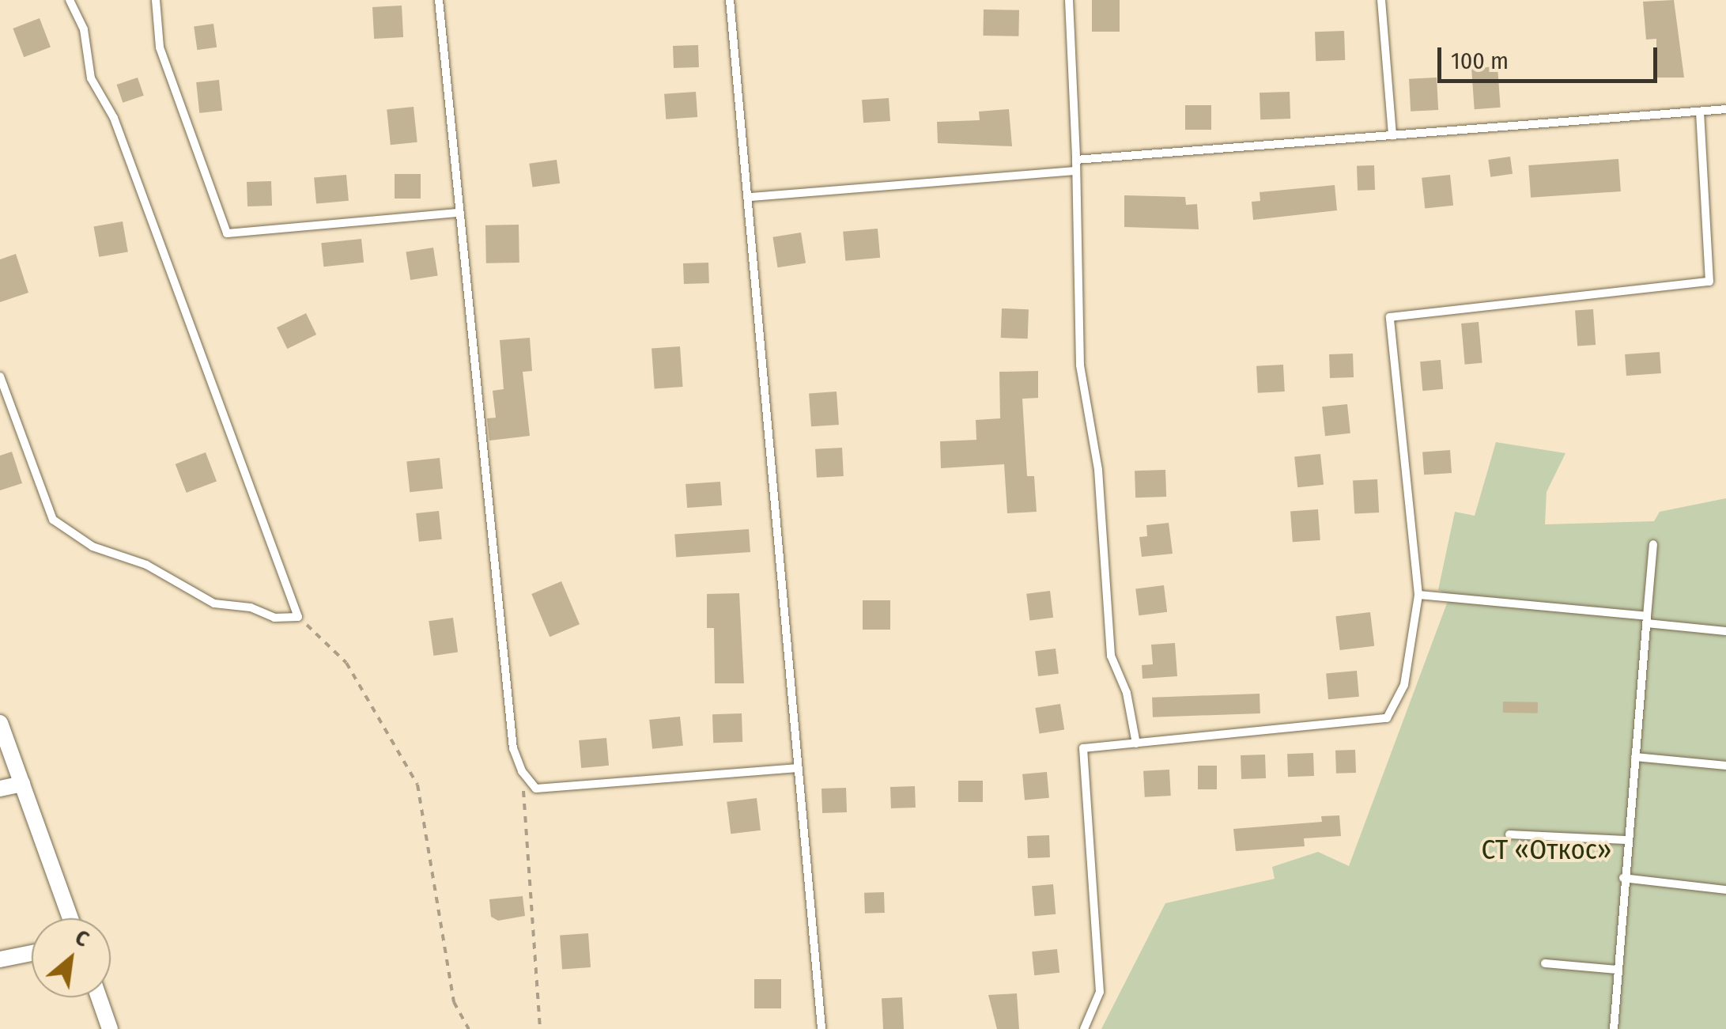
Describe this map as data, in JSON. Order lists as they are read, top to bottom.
{
  "parks": ["СТ «Откос»"],
  "scale_bar": "100 m",
  "north": "top right"
}
